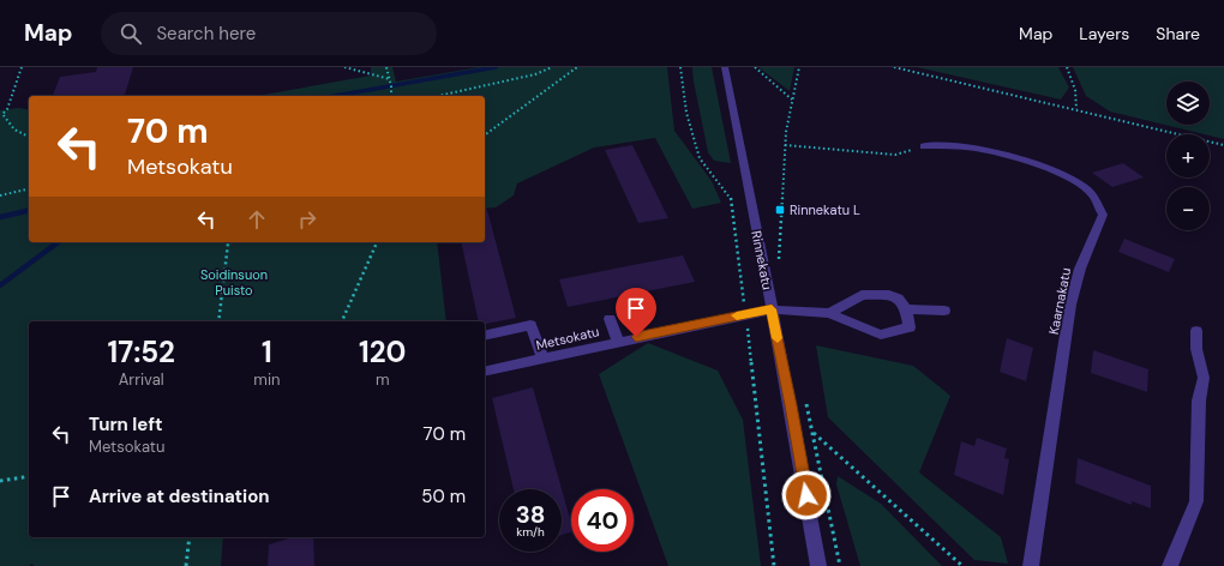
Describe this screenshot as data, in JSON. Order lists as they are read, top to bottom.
{
  "streets": {
    "street": ["Rinnekatu", "Kaarnakatu", "Metsokatu"]
  },
  "crossings": [
    ["Rinnekatu", "Metsokatu"]
  ],
  "parks": ["Soidinsuon Puisto"],
  "places": {
    "transit": ["Rinnekatu L"]
  },
  "page": {
    "header": "Map",
    "search": "Search here",
    "nav": ["Map", "Layers", "Share"],
    "map_buttons": ["+", "−"],
    "turn": ["70 m", "Metsokatu"],
    "eta": [
      "17:52",
      "Arrival",
      "1",
      "min",
      "120",
      "m"
    ],
    "list": [
      {
        "name": "Turn left",
        "note": "Metsokatu",
        "value": "70 m"
      },
      {
        "name": "Arrive at destination",
        "value": "50 m"
      }
    ],
    "speed": "38 km/h",
    "limit": "40"
  }
}
